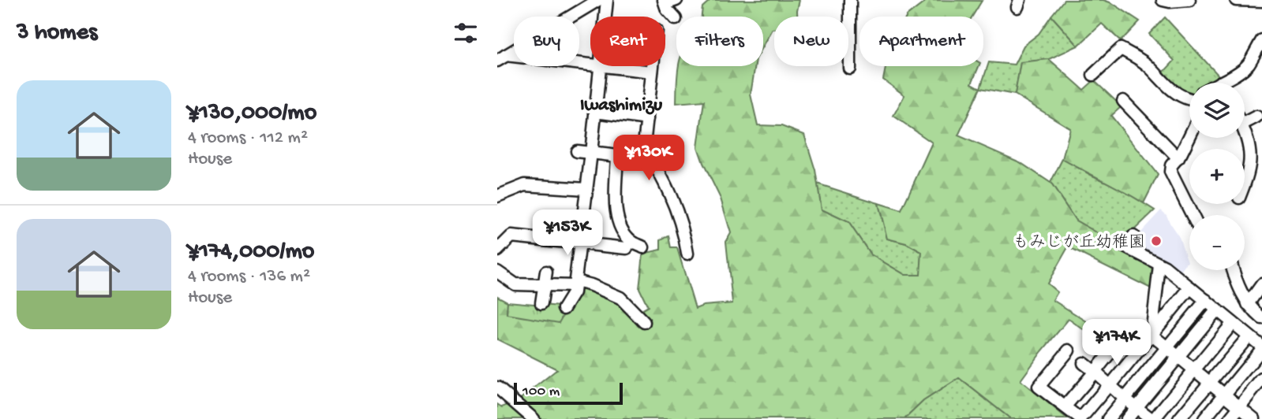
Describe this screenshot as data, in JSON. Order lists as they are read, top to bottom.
{
  "districts": ["Iwashimizu"],
  "places": ["もみじが丘幼稚園"],
  "scale_bar": "100 m",
  "page": {
    "heading": "3 homes",
    "chip": [
      "Buy",
      "Rent",
      "Filters",
      "New",
      "Apartment"
    ],
    "list": [
      {
        "name": "¥130,000/mo",
        "note": "4 rooms · 112 m² · House"
      },
      {
        "name": "¥174,000/mo",
        "note": "4 rooms · 136 m² · House"
      }
    ],
    "map_buttons": ["+", "−"],
    "price": ["¥130K", "¥153K", "¥174K"],
    "scale": "100 m"
  }
}
